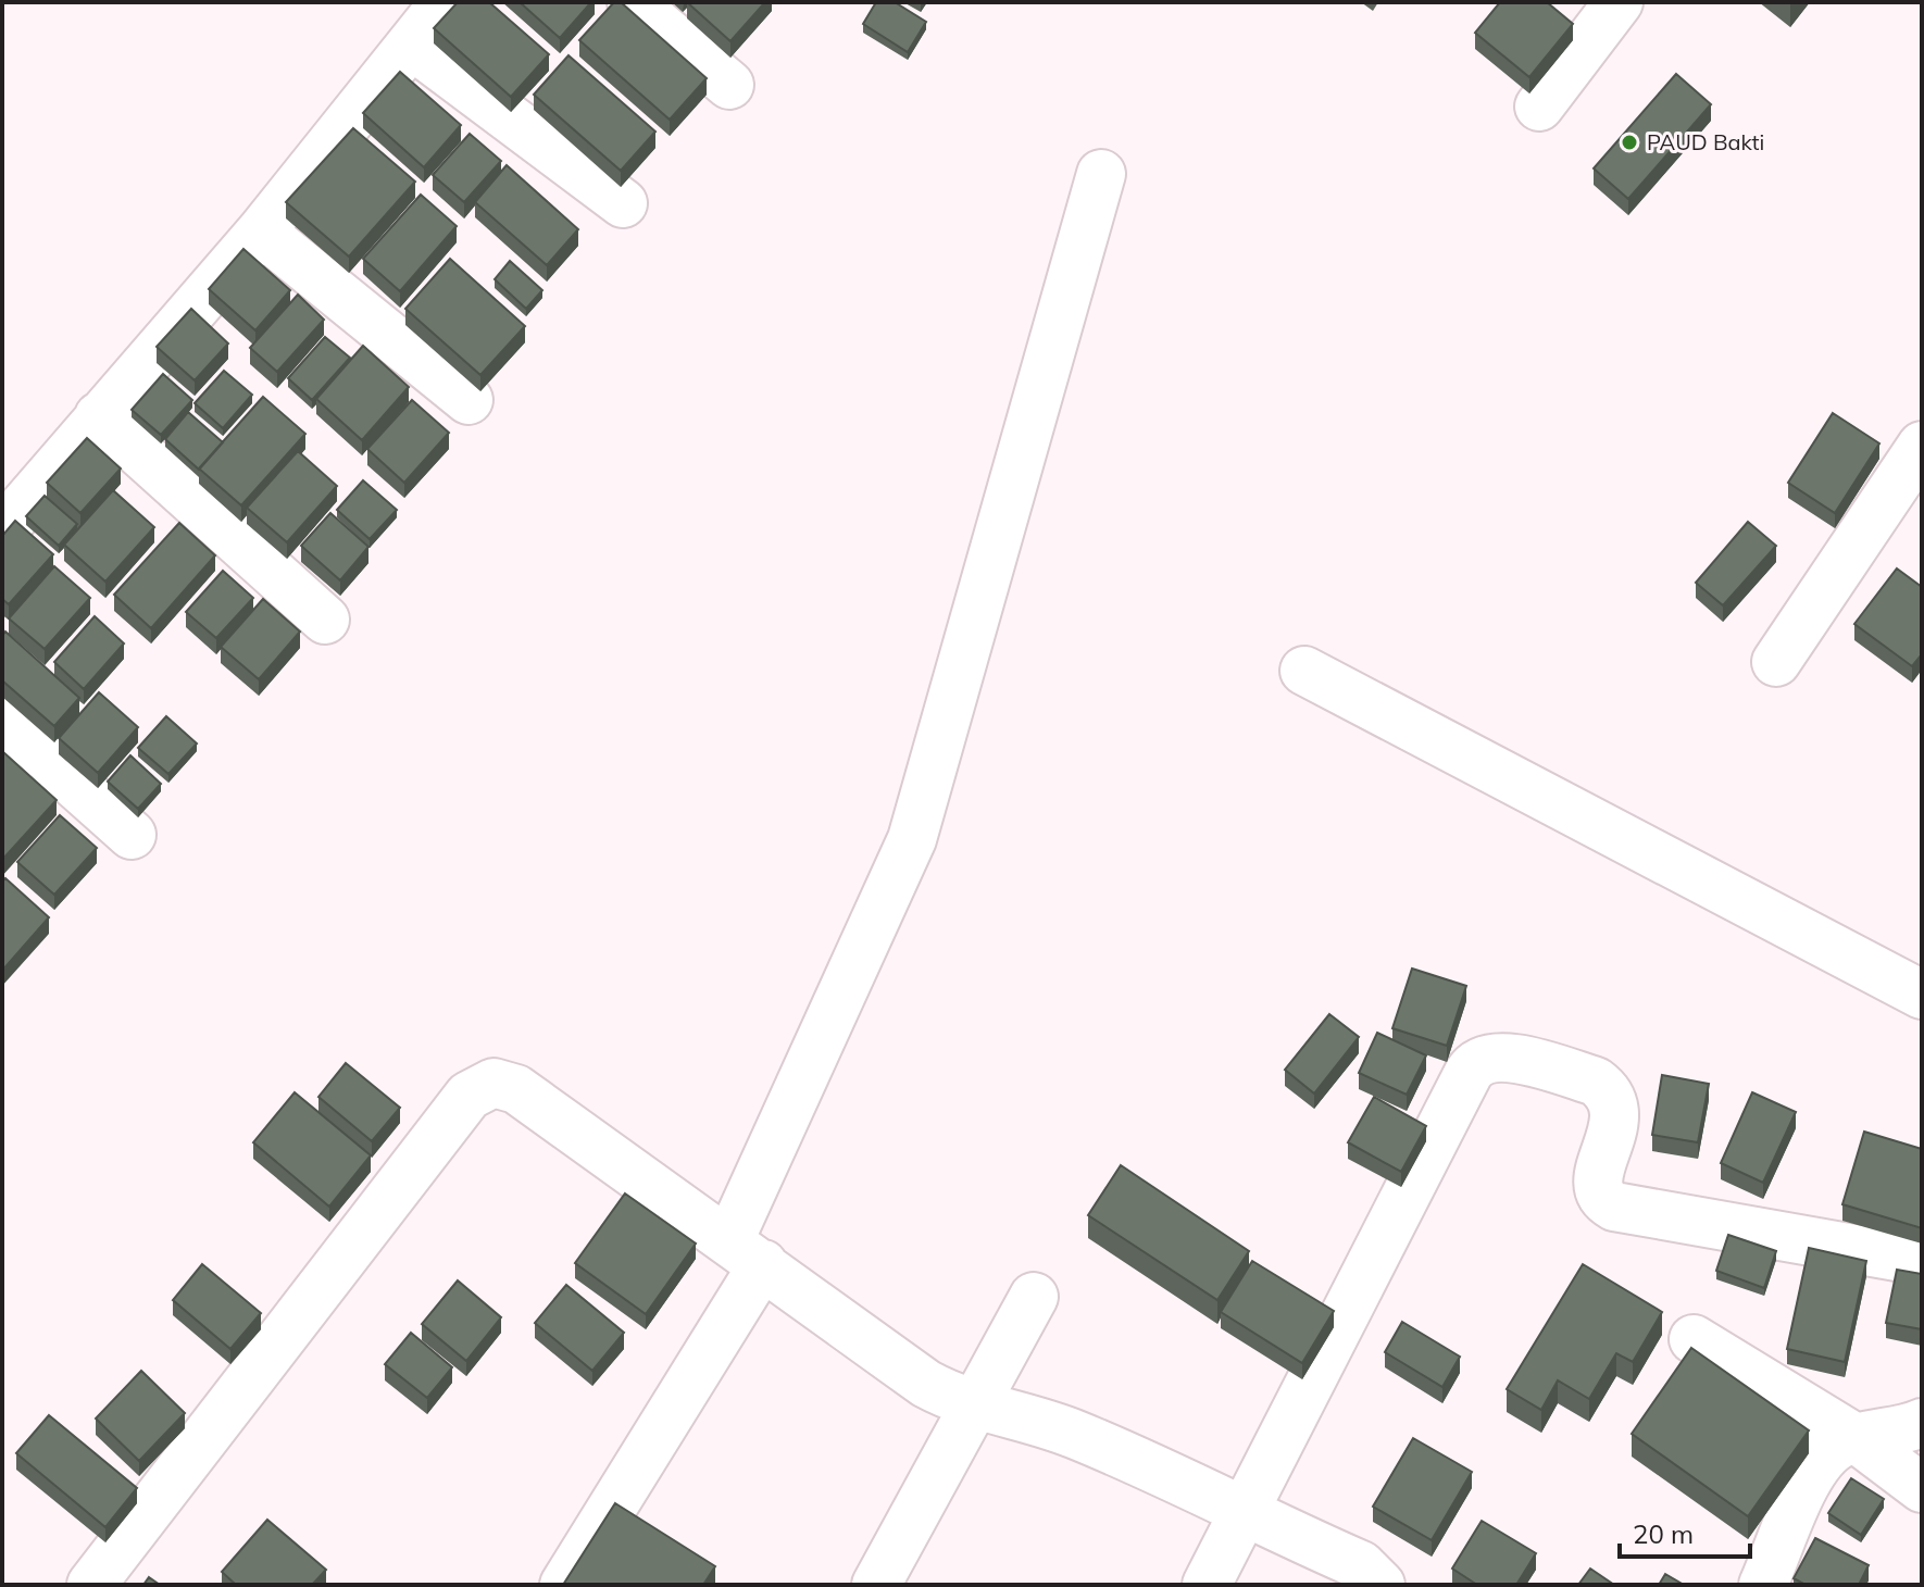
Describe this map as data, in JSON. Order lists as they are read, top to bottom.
{
  "places": ["PAUD Bakti"],
  "scale_bar": "20 m"
}
